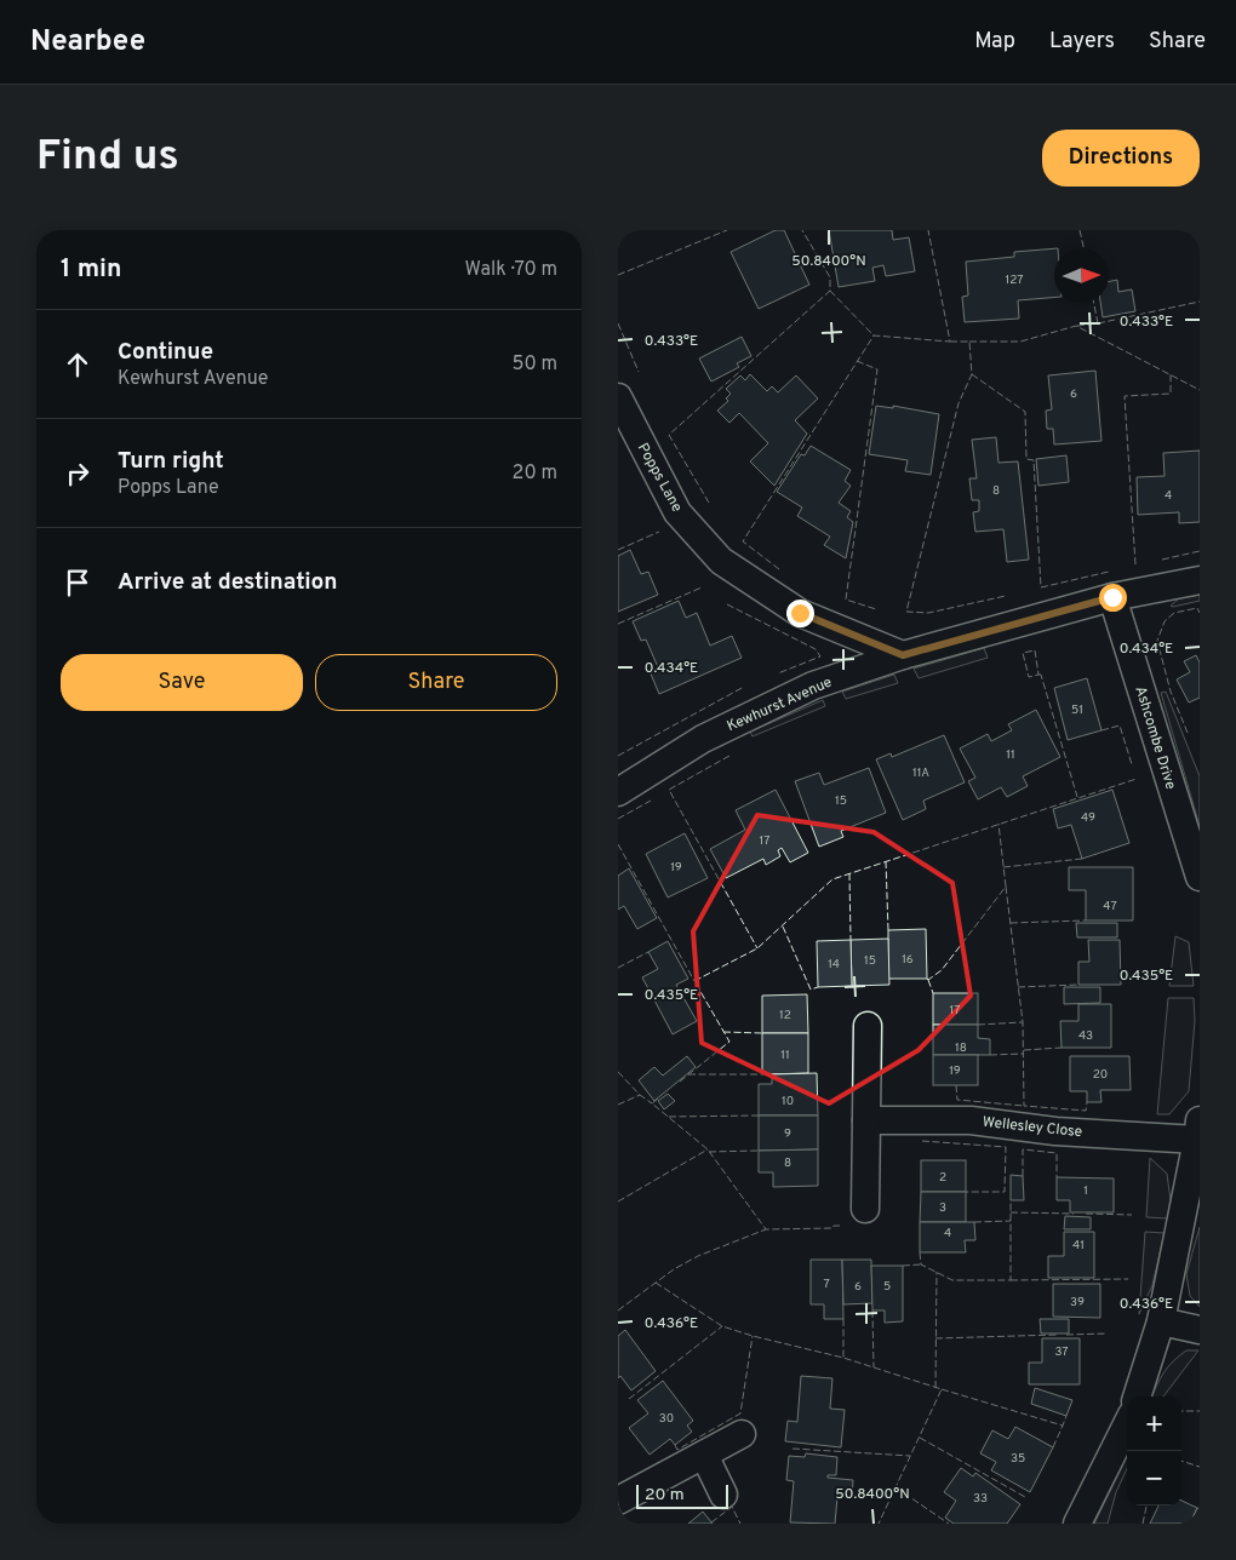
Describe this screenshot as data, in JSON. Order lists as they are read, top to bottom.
{
  "streets": {
    "street": [
      "Popps Lane",
      "Kewhurst Avenue",
      "Ashcombe Drive",
      "Wellesley Close"
    ]
  },
  "crossings": [
    ["Popps Lane", "Kewhurst Avenue"],
    ["Kewhurst Avenue", "Ashcombe Drive"]
  ],
  "house_numbers": [
    "127",
    "6",
    "8",
    "4",
    "51",
    "11",
    "11A",
    "15",
    "49",
    "17",
    "19",
    "47",
    "16",
    "15",
    "14",
    "17",
    "12",
    "43",
    "18",
    "11",
    "19",
    "20",
    "10",
    "9",
    "8",
    "2",
    "1",
    "3",
    "4",
    "41",
    "7",
    "6",
    "5",
    "39",
    "37",
    "30",
    "35",
    "33"
  ],
  "scale_bar": "20 m",
  "north": "right",
  "page": {
    "header": "Nearbee",
    "nav": ["Map", "Layers", "Share"],
    "buttons": [
      "Directions",
      ["Save", "Share"]
    ],
    "title": "Find us",
    "heading": ["1 min", "Walk · 70 m"],
    "list": [
      ["Continue", "Kewhurst Avenue", "50 m"],
      ["Turn right", "Popps Lane", "20 m"],
      "Arrive at destination"
    ],
    "map_buttons": ["+", "−"],
    "scale": "20 m"
  },
  "coordinates": [
    "50.8400°N",
    "0.433°E",
    "0.434°E",
    "0.435°E",
    "0.436°E"
  ]
}
